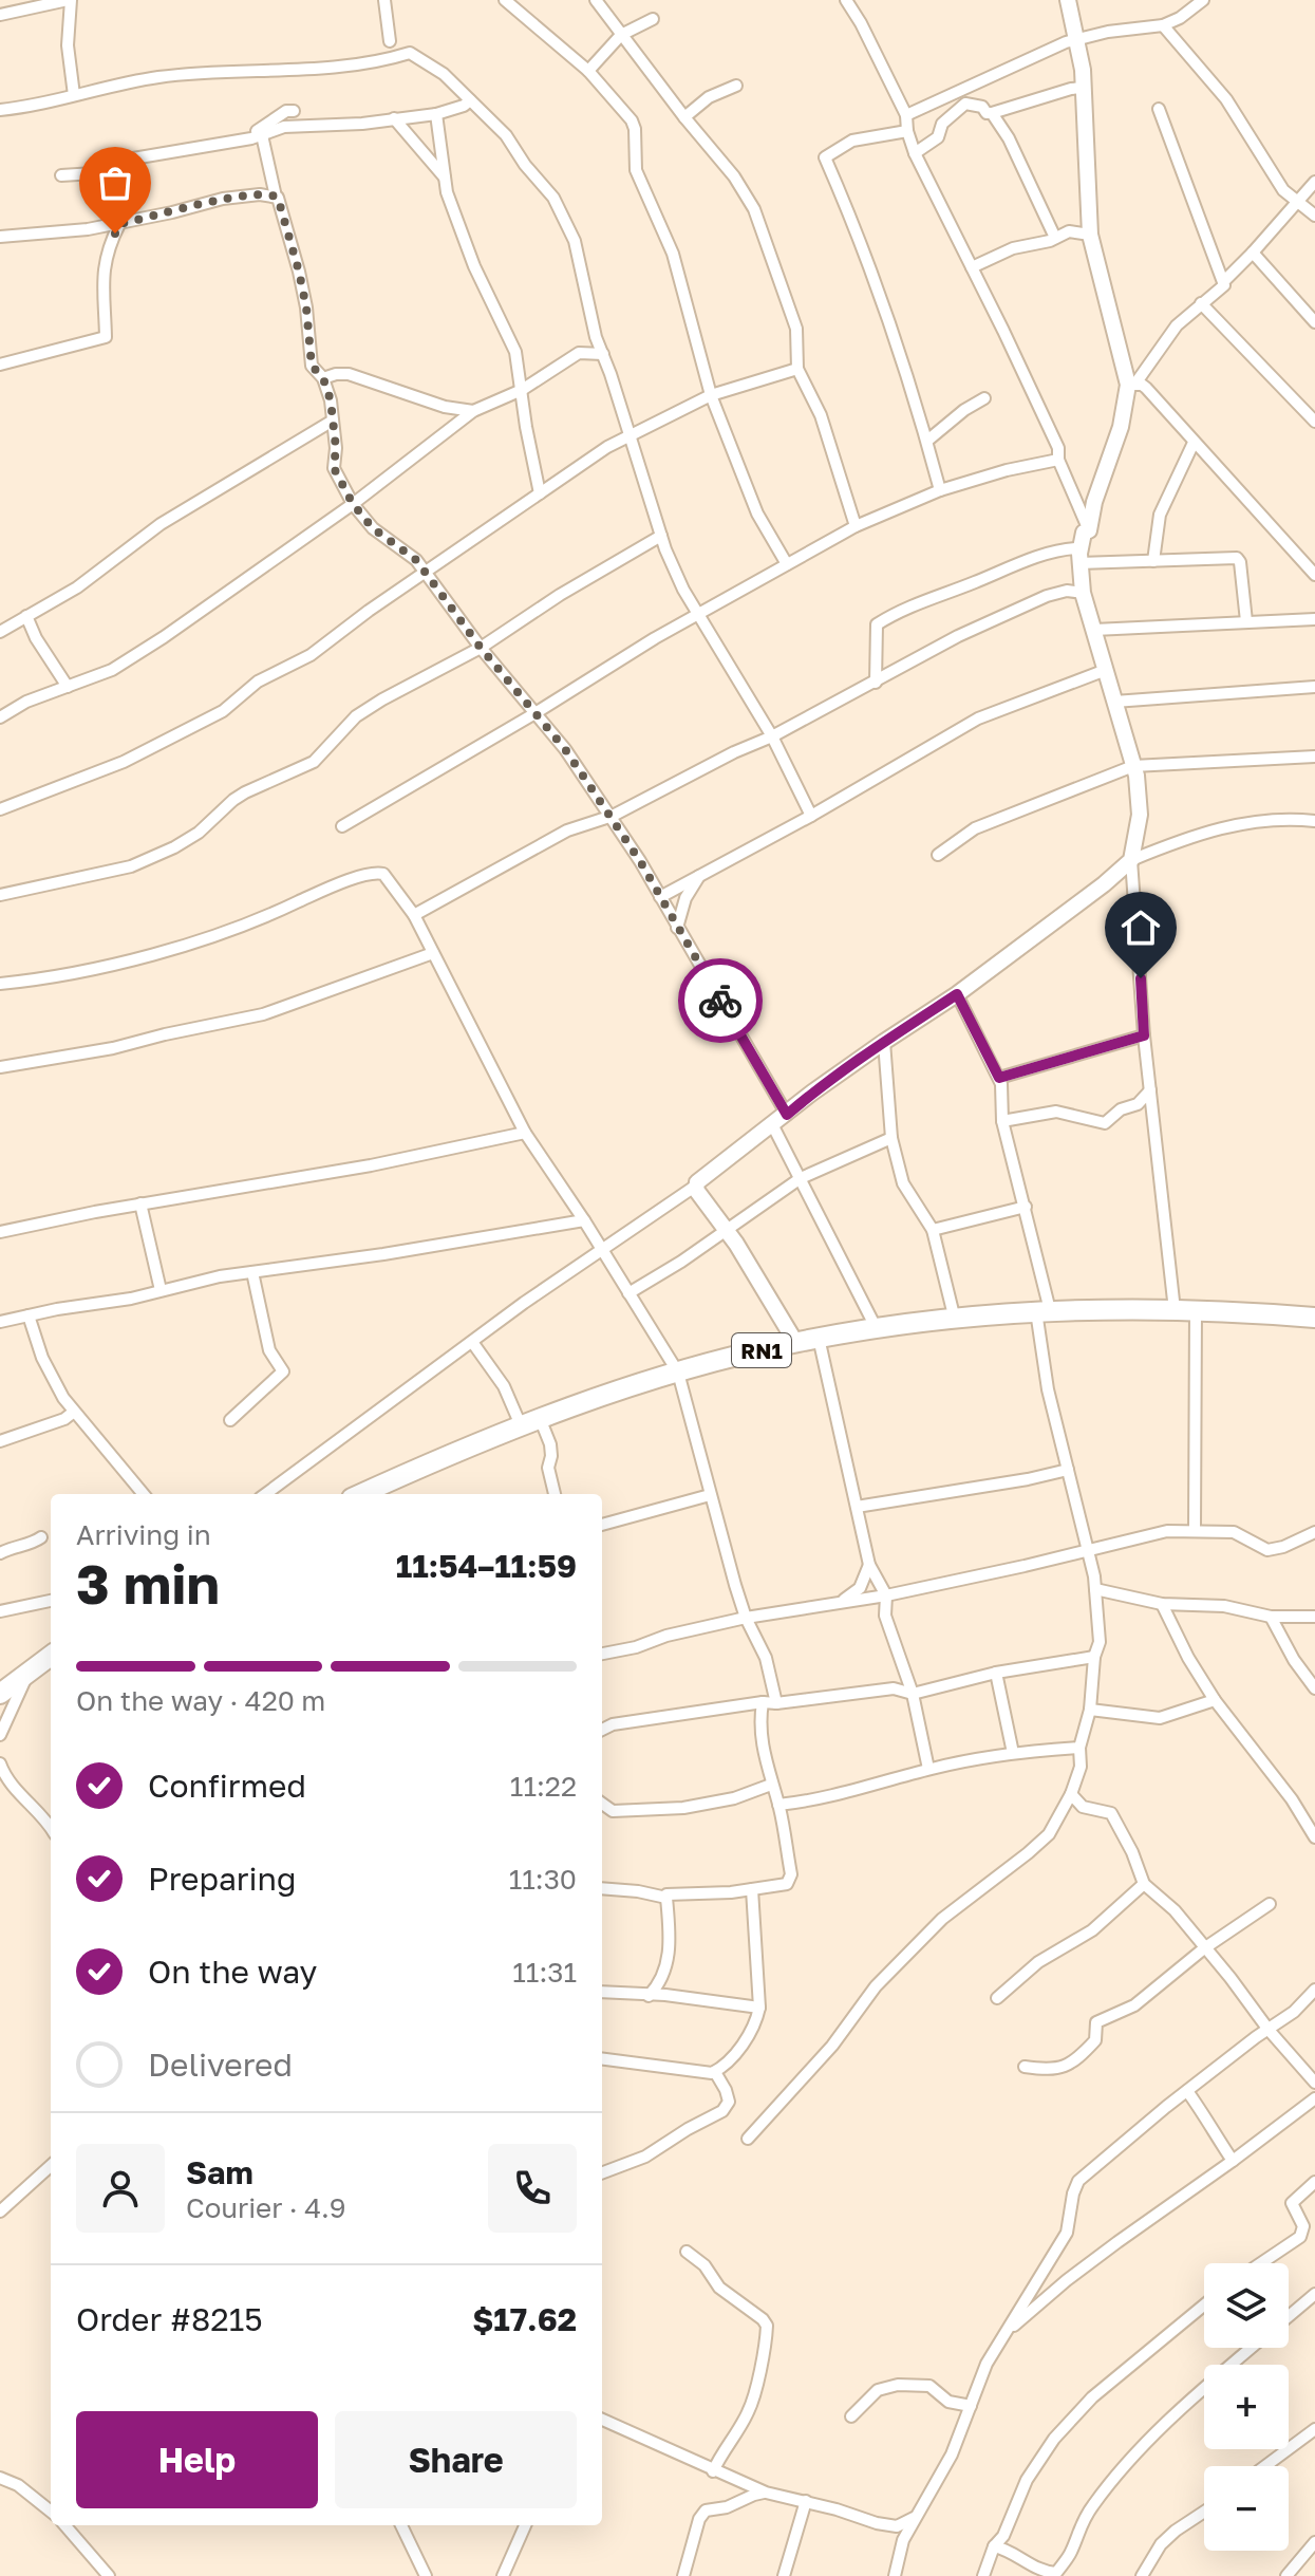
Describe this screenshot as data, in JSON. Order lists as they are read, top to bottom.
{
  "streets": {
    "highway": ["RN1"]
  },
  "page": {
    "heading": ["3 min", "Arriving in", "11:54–11:59"],
    "panel": [
      "Sam",
      "Courier · 4.9",
      "Order #8215",
      "$17.62"
    ],
    "bar": "On the way · 420 m",
    "list": [
      ["Confirmed", "11:22"],
      ["Preparing", "11:30"],
      ["On the way", "11:31"],
      "Delivered"
    ],
    "map_buttons": ["+", "−"],
    "buttons": ["Help", "Share"]
  }
}
